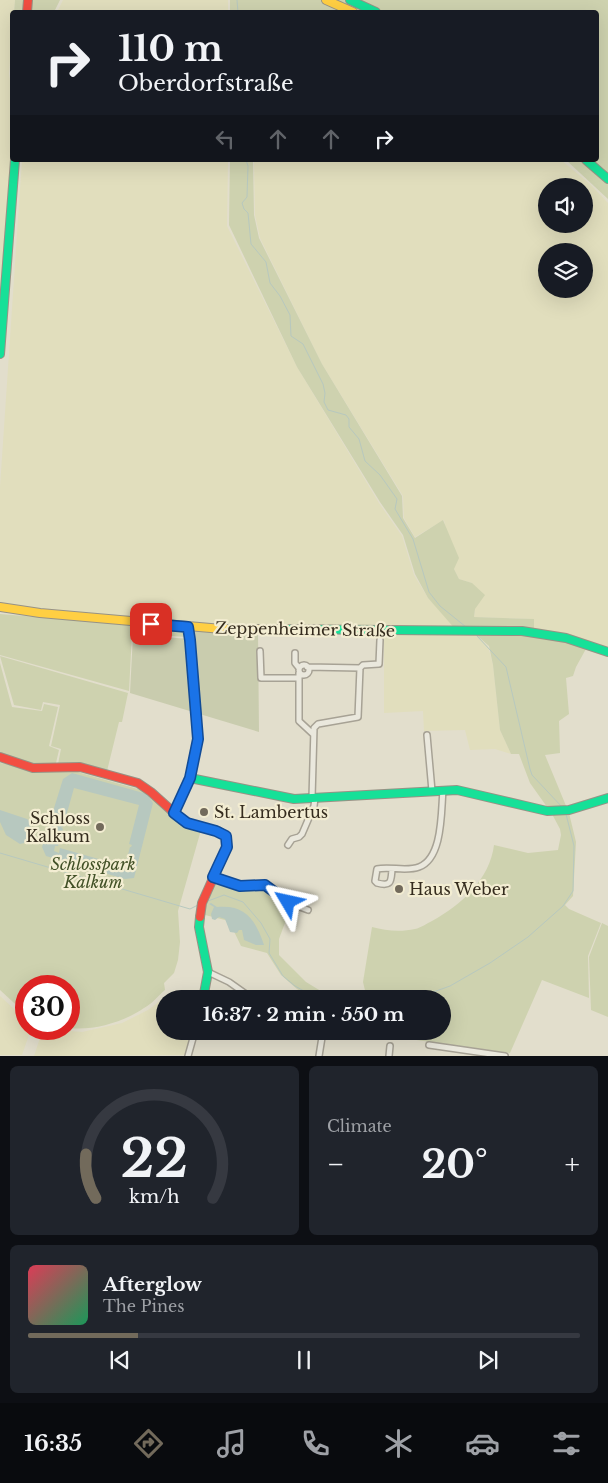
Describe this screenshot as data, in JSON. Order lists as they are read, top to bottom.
{
  "streets": {
    "main road": ["Zeppenheimer Straße"]
  },
  "parks": ["Schlosspark Kalkum"],
  "places": ["St. Lambertus", "Schloss Kalkum", "Haus Weber"],
  "page": {
    "turn": ["110 m", "Oberdorfstraße"],
    "limit": "30",
    "trip": "16:37 · 2 min · 550 m",
    "tile": "Climate",
    "heat": ["−", "20°", "+"],
    "song": ["Afterglow", "The Pines"],
    "tabs": "16:35",
    "gauge": ["22", "km/h"]
  }
}
